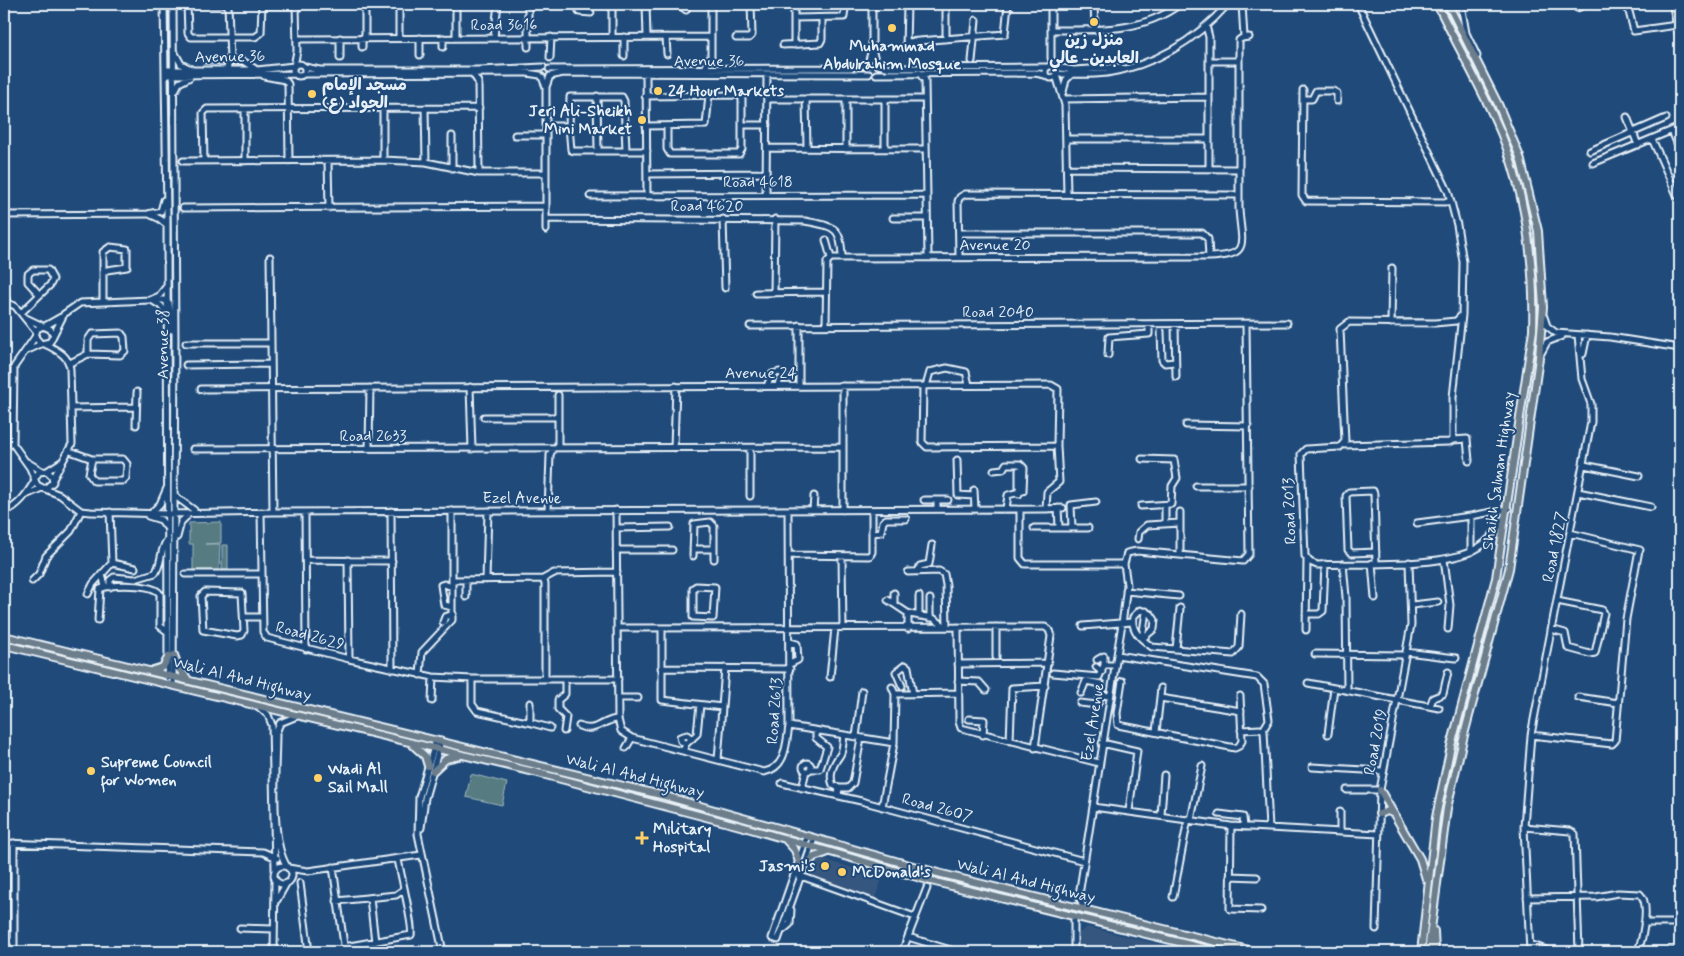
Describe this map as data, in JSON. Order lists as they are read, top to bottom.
{
  "streets": {
    "main road": ["Shaikh Salman Highway", "Wali Al Ahd Highway"],
    "street": [
      "Road 3616",
      "Avenue 36",
      "Road 4618",
      "Road 4620",
      "Avenue 20",
      "Road 2040",
      "Avenue 38",
      "Avenue 24",
      "Road 2633",
      "Ezel Avenue",
      "Road 2013",
      "Road 1827",
      "Road 2629",
      "Road 2613",
      "Road 2019",
      "Road 2607"
    ]
  },
  "crossings": [
    ["Avenue 36", "Avenue 38"],
    ["Road 4620", "Avenue 20"],
    ["Avenue 38", "Ezel Avenue"],
    ["Avenue 38", "Wali Al Ahd Highway"],
    ["Shaikh Salman Highway", "Road 2013"],
    ["Ezel Avenue", "Road 2629"],
    ["Ezel Avenue", "Road 2613"],
    ["Ezel Avenue", "Road 2607"],
    ["Road 2013", "Road 2019"]
  ],
  "places": {
    "other": [
      "منزل زين العابدين- عالي",
      "Muhammad Abdulrahim Mosque",
      "24 Hour Markets",
      "مسجد الإمام الجواد (ع)",
      "Jeri Ali-Sheikh Mini Market",
      "Supreme Council for Women",
      "Wadi Al Sail Mall",
      "Jasmi's",
      "McDonald's"
    ],
    "health": ["Military Hospital"]
  }
}
